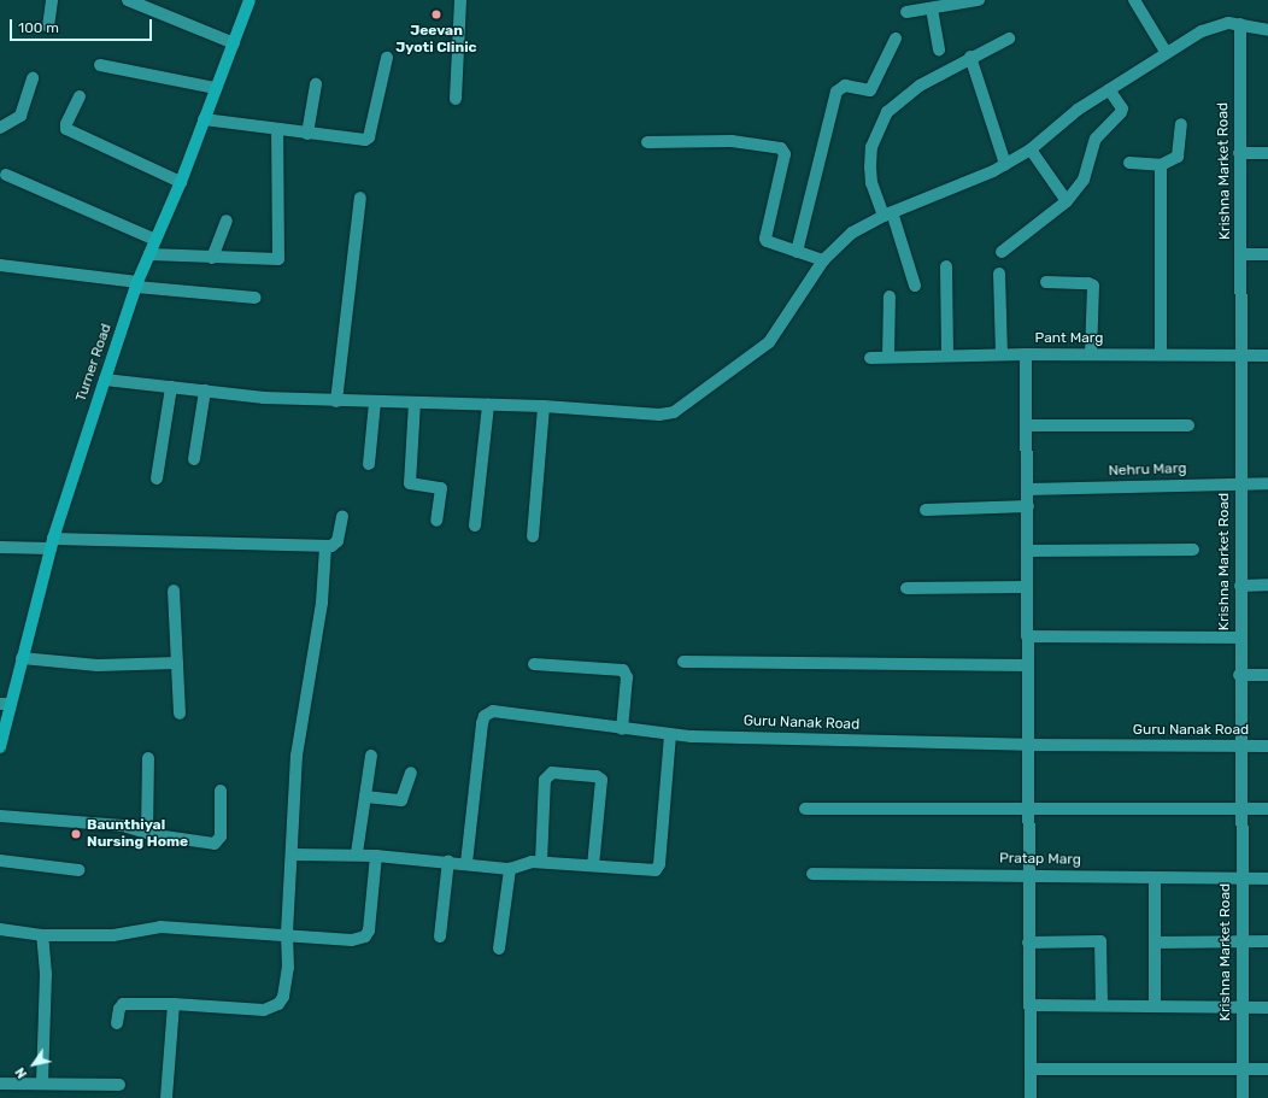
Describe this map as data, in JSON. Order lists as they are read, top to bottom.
{
  "streets": {
    "main road": ["Turner Road"],
    "street": [
      "Krishna Market Road",
      "Pant Marg",
      "Nehru Marg",
      "Guru Nanak Road",
      "Pratap Marg"
    ]
  },
  "crossings": [
    ["Krishna Market Road", "Pant Marg"],
    ["Krishna Market Road", "Nehru Marg"],
    ["Krishna Market Road", "Guru Nanak Road"],
    ["Krishna Market Road", "Pratap Marg"]
  ],
  "places": ["Jeevan Jyoti Clinic", "Baunthiyal Nursing Home"],
  "scale_bar": "100 m",
  "north": "bottom left"
}
